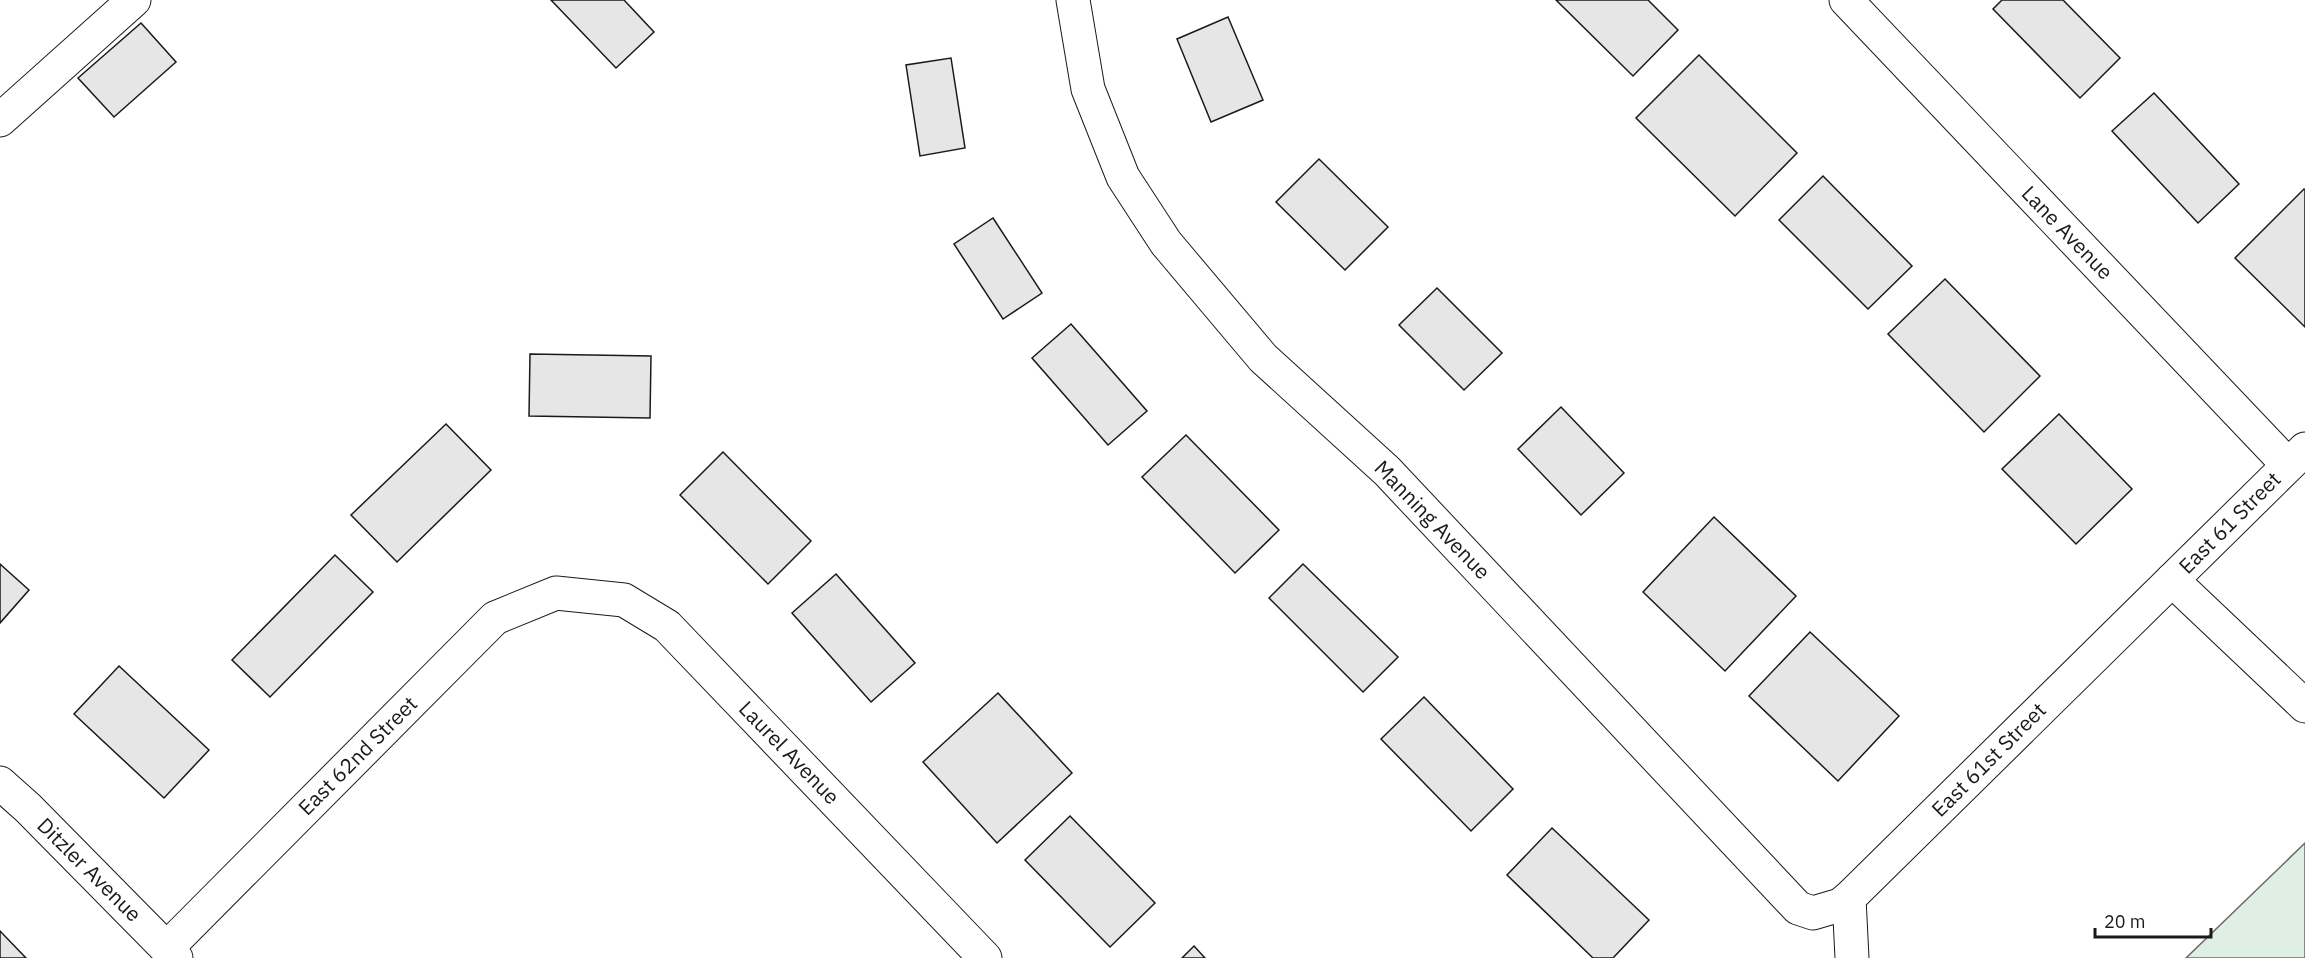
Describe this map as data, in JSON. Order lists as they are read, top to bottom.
{
  "streets": {
    "street": [
      "Lane Avenue",
      "Manning Avenue",
      "East 61 Street",
      "Laurel Avenue",
      "East 62nd Street",
      "East 61st Street",
      "Ditzler Avenue"
    ]
  },
  "crossings": [
    ["Lane Avenue", "East 61 Street"],
    ["Manning Avenue", "East 61st Street"],
    ["East 61 Street", "East 61st Street"],
    ["Laurel Avenue", "East 62nd Street"],
    ["East 62nd Street", "Ditzler Avenue"]
  ],
  "scale_bar": "20 m"
}
